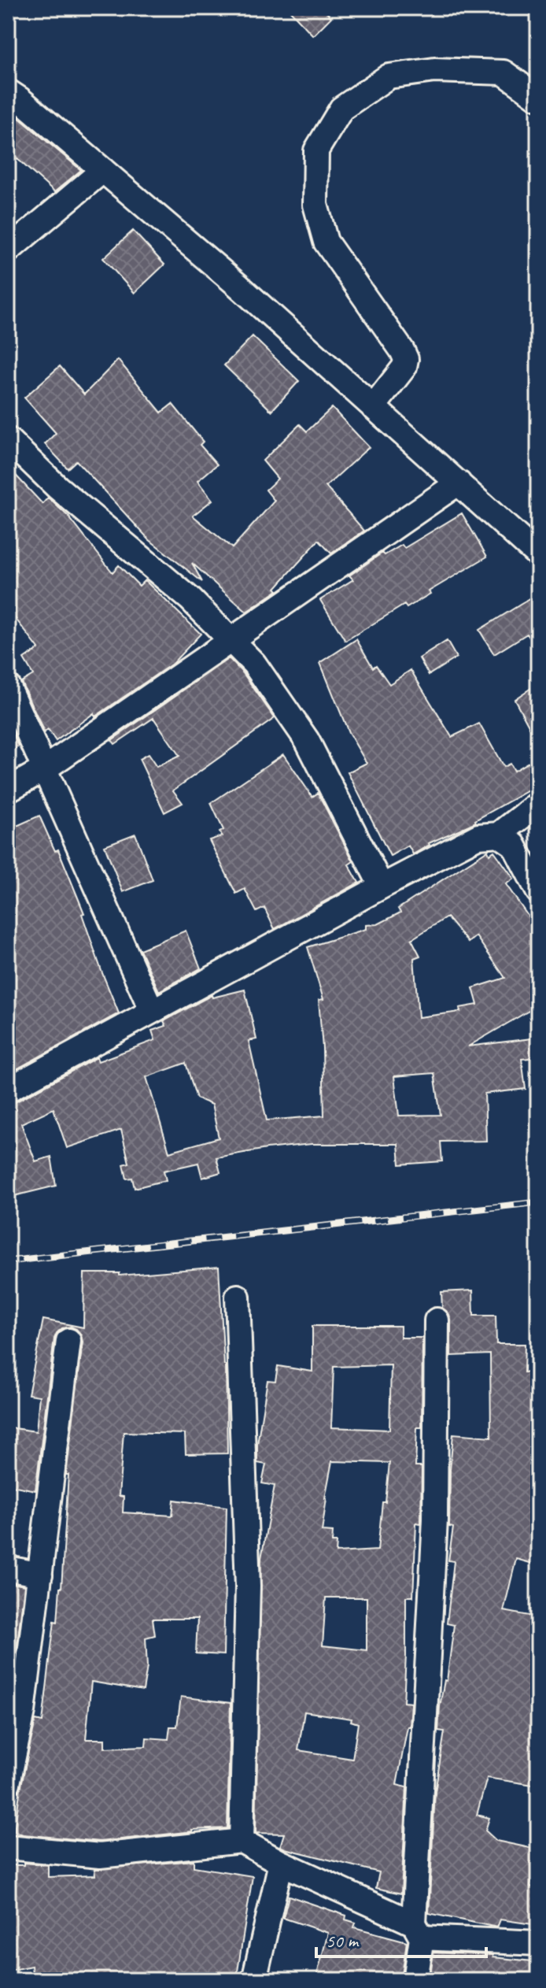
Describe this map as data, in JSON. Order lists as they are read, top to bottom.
{
  "scale_bar": "50 m"
}
